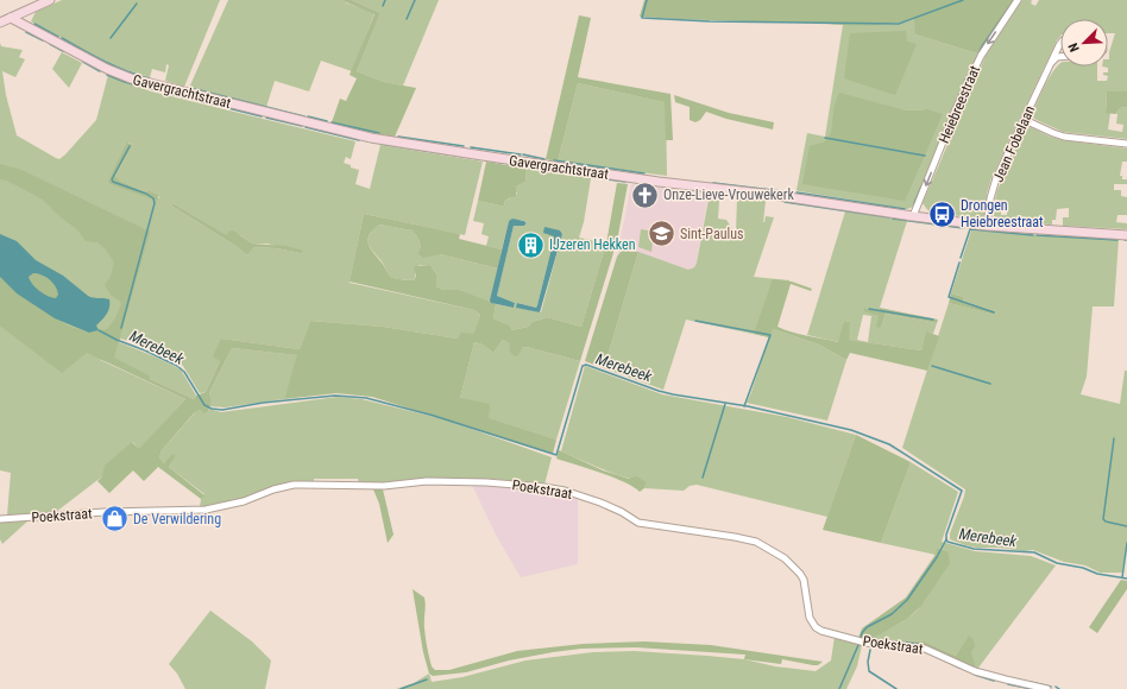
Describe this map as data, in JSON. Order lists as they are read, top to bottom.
{
  "streets": {
    "street": [
      "Gavergrachtstraat",
      "Heiebreestraat",
      "Jean Fobelaan",
      "Poekstraat"
    ]
  },
  "crossings": [
    ["Gavergrachtstraat", "Heiebreestraat"],
    ["Gavergrachtstraat", "Jean Fobelaan"]
  ],
  "one_way": ["Heiebreestraat"],
  "water": ["Merebeek"],
  "places": {
    "church": ["Onze-Lieve-Vrouwekerk"],
    "bus stop": ["Drongen Heiebreestraat"],
    "school or university": ["Sint-Paulus"],
    "building": ["IJzeren Hekken"],
    "shop": ["De Verwildering"]
  },
  "north": "bottom left"
}
